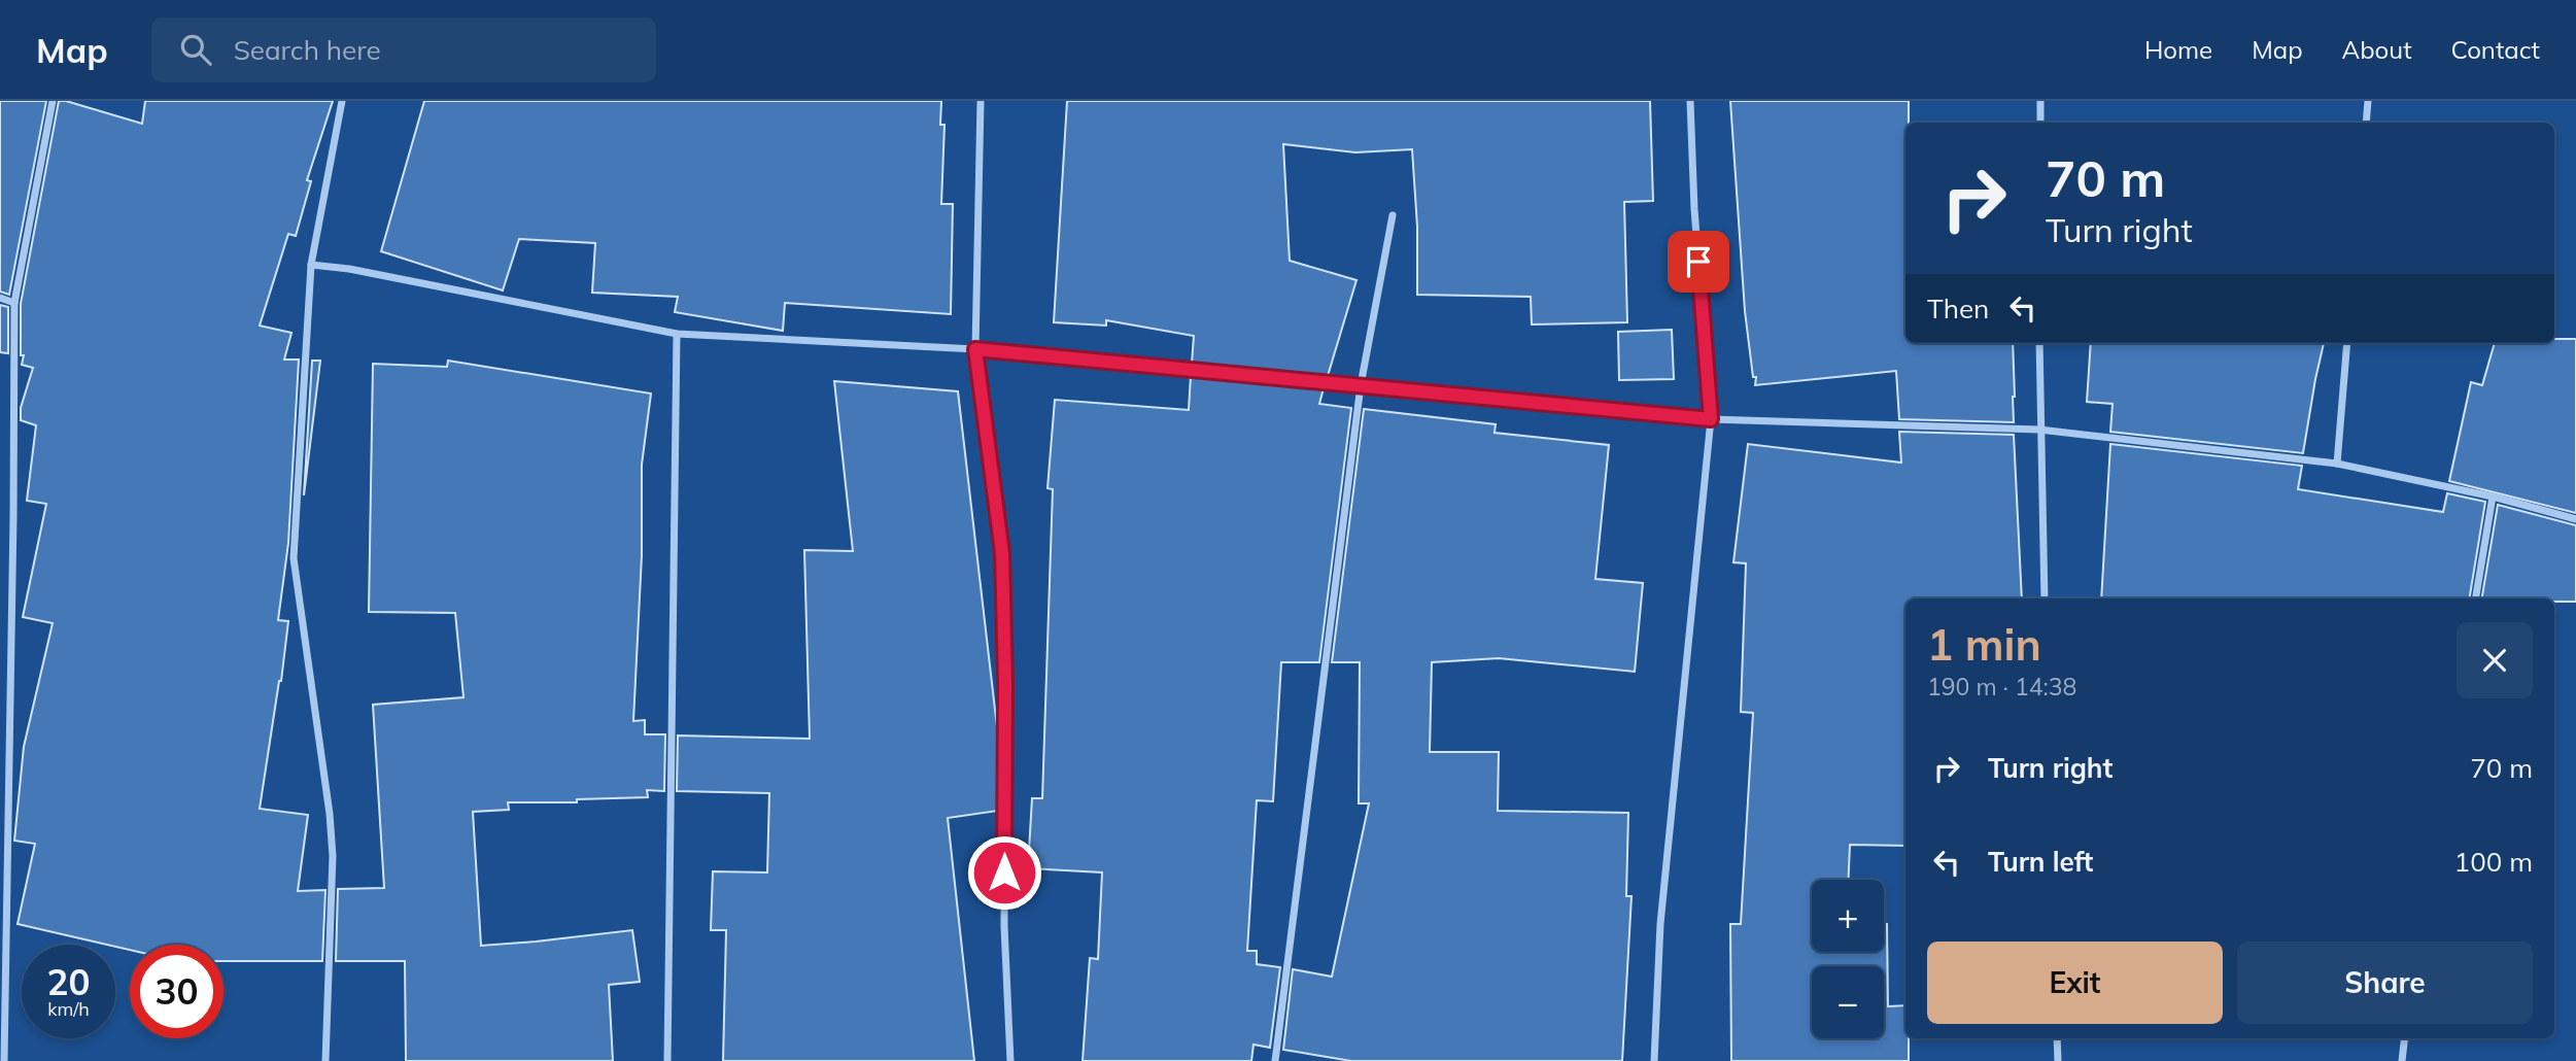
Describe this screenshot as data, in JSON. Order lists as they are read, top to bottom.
{
  "page": {
    "header": "Map",
    "search": "Search here",
    "nav": [
      "Home",
      "Map",
      "About",
      "Contact"
    ],
    "turn": ["70 m", "Turn right"],
    "then": "Then",
    "heading": ["1 min", "190 m · 14:38"],
    "list": [
      {
        "name": "Turn right",
        "value": "70 m"
      },
      {
        "name": "Turn left",
        "value": "100 m"
      }
    ],
    "map_buttons": ["+", "−"],
    "buttons": ["Exit", "Share"],
    "speed": "20 km/h",
    "limit": "30"
  }
}
